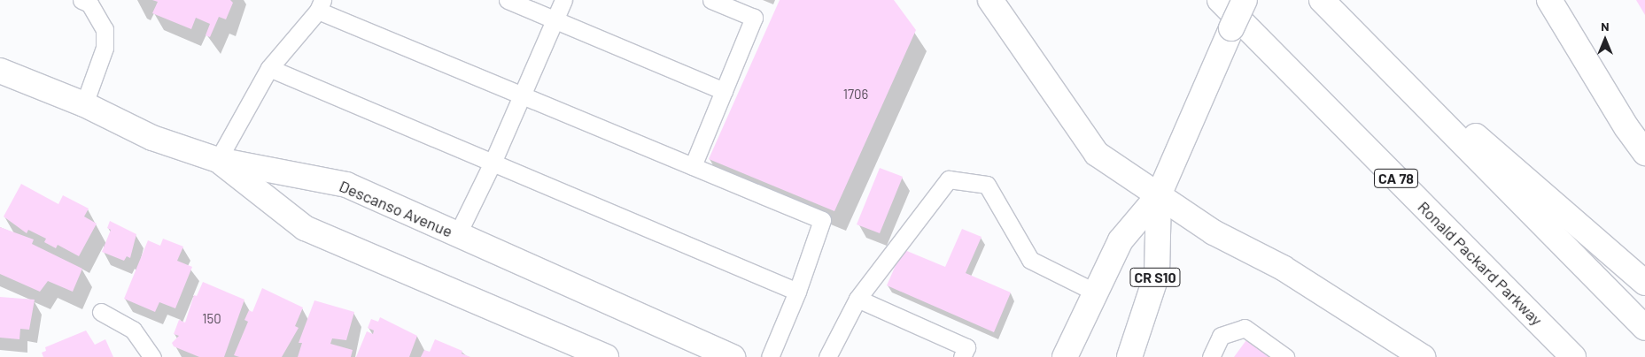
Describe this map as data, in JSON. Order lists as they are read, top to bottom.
{
  "streets": {
    "main road": [
      "CA 78",
      "Descanso Avenue",
      "Ronald Packard Parkway",
      "CR S10"
    ]
  },
  "house_numbers": ["1706", "150"],
  "north": "top"
}
